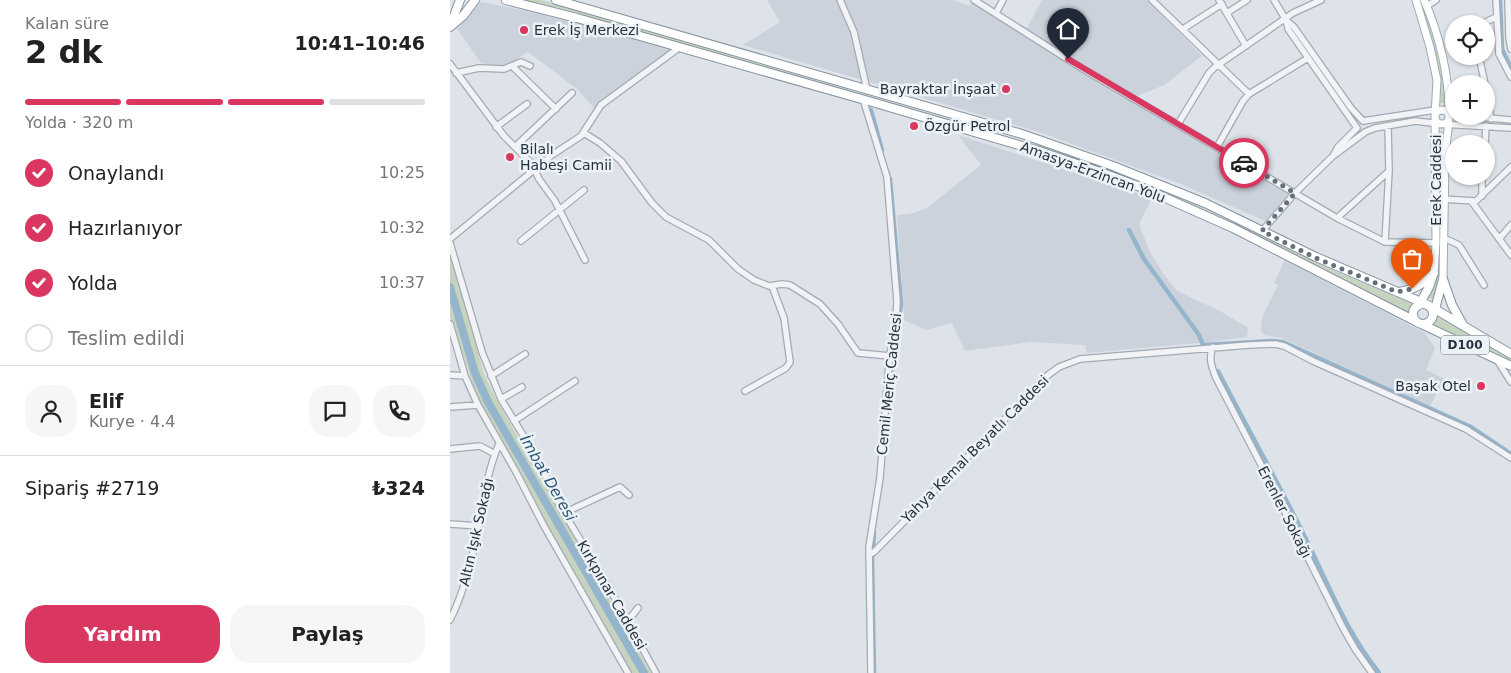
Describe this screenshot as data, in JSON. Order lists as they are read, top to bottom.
{
  "streets": {
    "highway": ["Amasya-Erzincan Yolu", "D100"],
    "main road": ["Erek Caddesi"],
    "street": [
      "Cemil Meriç Caddesi",
      "Yahya Kemal Beyatlı Caddesi",
      "Erenler Sokağı",
      "Altın Işık Sokağı",
      "Kırkpınar Caddesi"
    ]
  },
  "crossings": [
    ["Amasya-Erzincan Yolu", "D100"],
    ["Amasya-Erzincan Yolu", "Cemil Meriç Caddesi"],
    ["Cemil Meriç Caddesi", "Yahya Kemal Beyatlı Caddesi"],
    ["Yahya Kemal Beyatlı Caddesi", "Erenler Sokağı"],
    ["Altın Işık Sokağı", "Kırkpınar Caddesi"]
  ],
  "water": ["İmbat Deresi"],
  "places": [
    "Erek İş Merkezi",
    "Bayraktar İnşaat",
    "Özgür Petrol",
    "Bilalı Habeşi Camii",
    "Başak Otel"
  ],
  "page": {
    "heading": ["2 dk", "Kalan süre", "10:41–10:46"],
    "panel": [
      "Elif",
      "Kurye · 4.4",
      "Sipariş #2719",
      "₺324"
    ],
    "map_buttons": ["+", "−"],
    "bar": "Yolda · 320 m",
    "list": [
      ["Onaylandı", "10:25"],
      ["Hazırlanıyor", "10:32"],
      ["Yolda", "10:37"],
      "Teslim edildi"
    ],
    "buttons": ["Yardım", "Paylaş"]
  }
}
